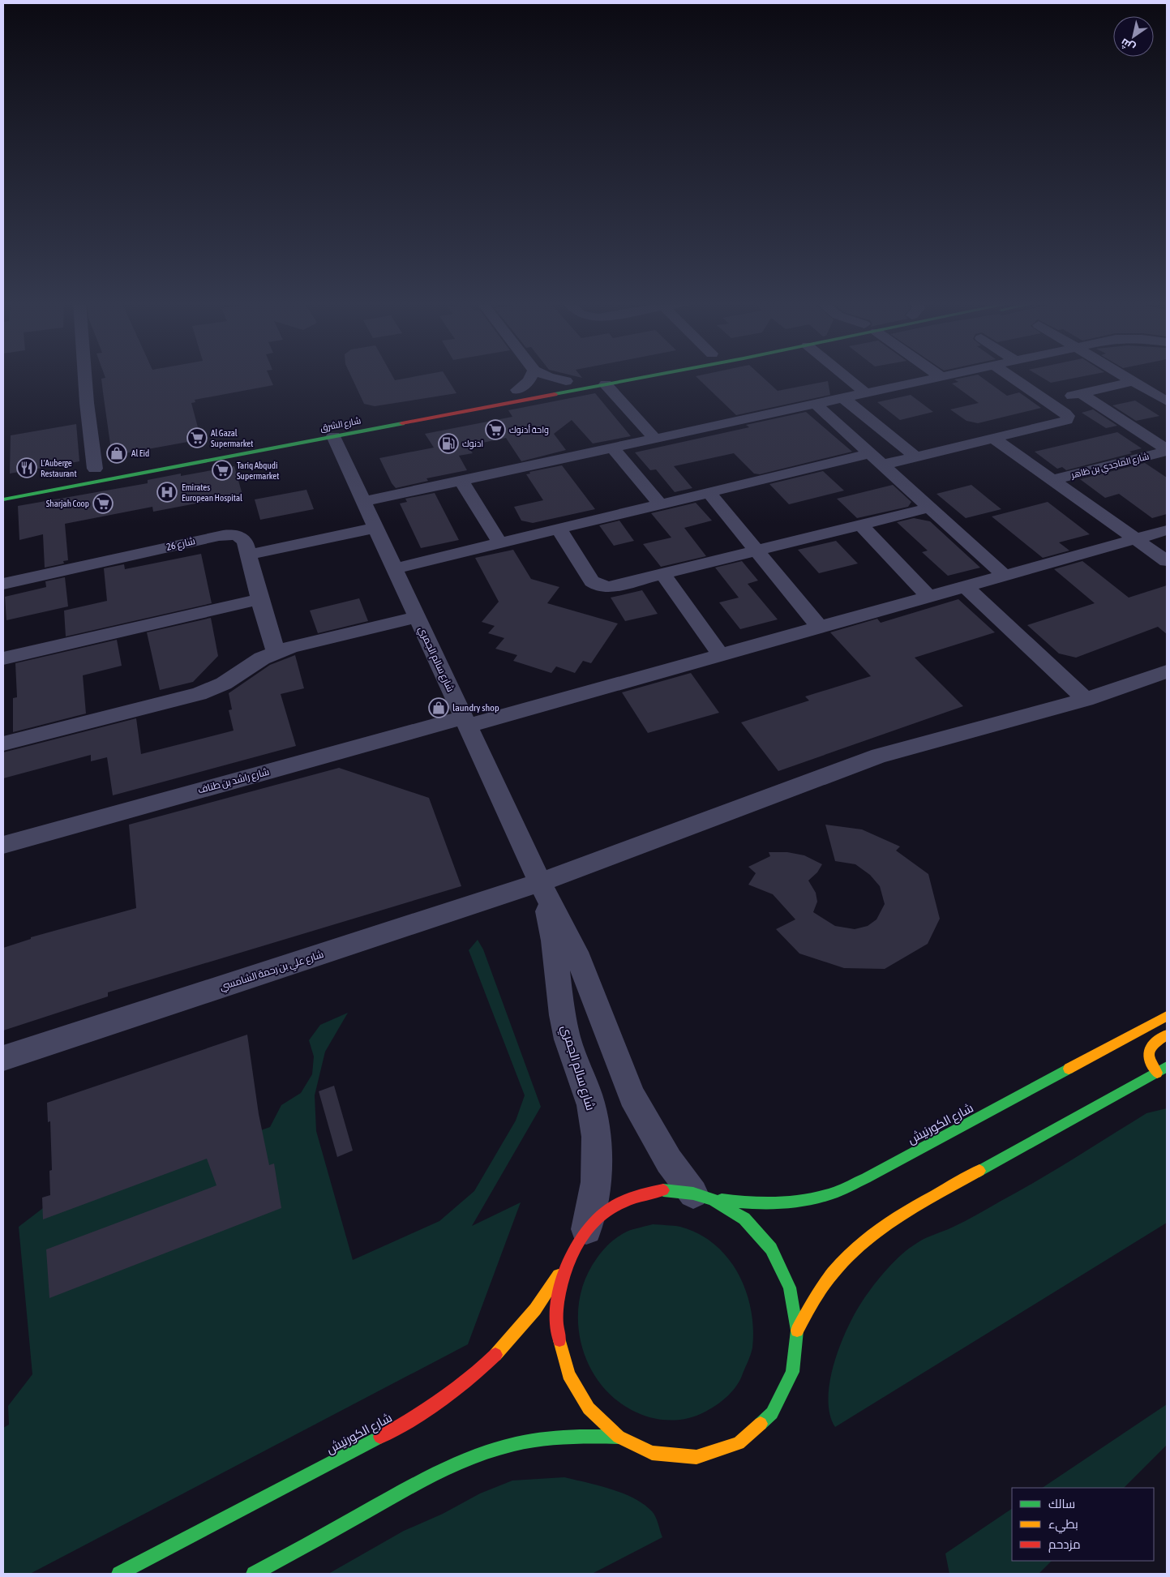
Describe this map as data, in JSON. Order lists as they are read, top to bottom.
{
  "streets": {
    "main road": ["شارع الشرق", "شارع الكورنيش"],
    "street": [
      "شارع الماجدي بن ظاهر",
      "شارع 26",
      "شارع سالم الجمري",
      "شارع راشد بن طناف",
      "شارع علي بن رحمة الشامسي"
    ]
  },
  "crossings": [
    ["شارع الشرق", "شارع سالم الجمري"],
    ["شارع سالم الجمري", "شارع راشد بن طناف"],
    ["شارع سالم الجمري", "شارع علي بن رحمة الشامسي"],
    ["شارع سالم الجمري", "شارع الكورنيش"]
  ],
  "places": {
    "supermarket": [
      "واحة أدنوك",
      "Al Gazal Supermarket",
      "Tariq Abqudi Supermarket",
      "Sharjah Coop"
    ],
    "fuel station": ["ادنوك"],
    "shop": ["Al Eid", "laundry shop"],
    "restaurant": ["L'Auberge Restaurant"],
    "hospital": ["Emirates European Hospital"]
  },
  "legend": ["سالك", "بطيء", "مزدحم"],
  "north": "bottom left"
}
